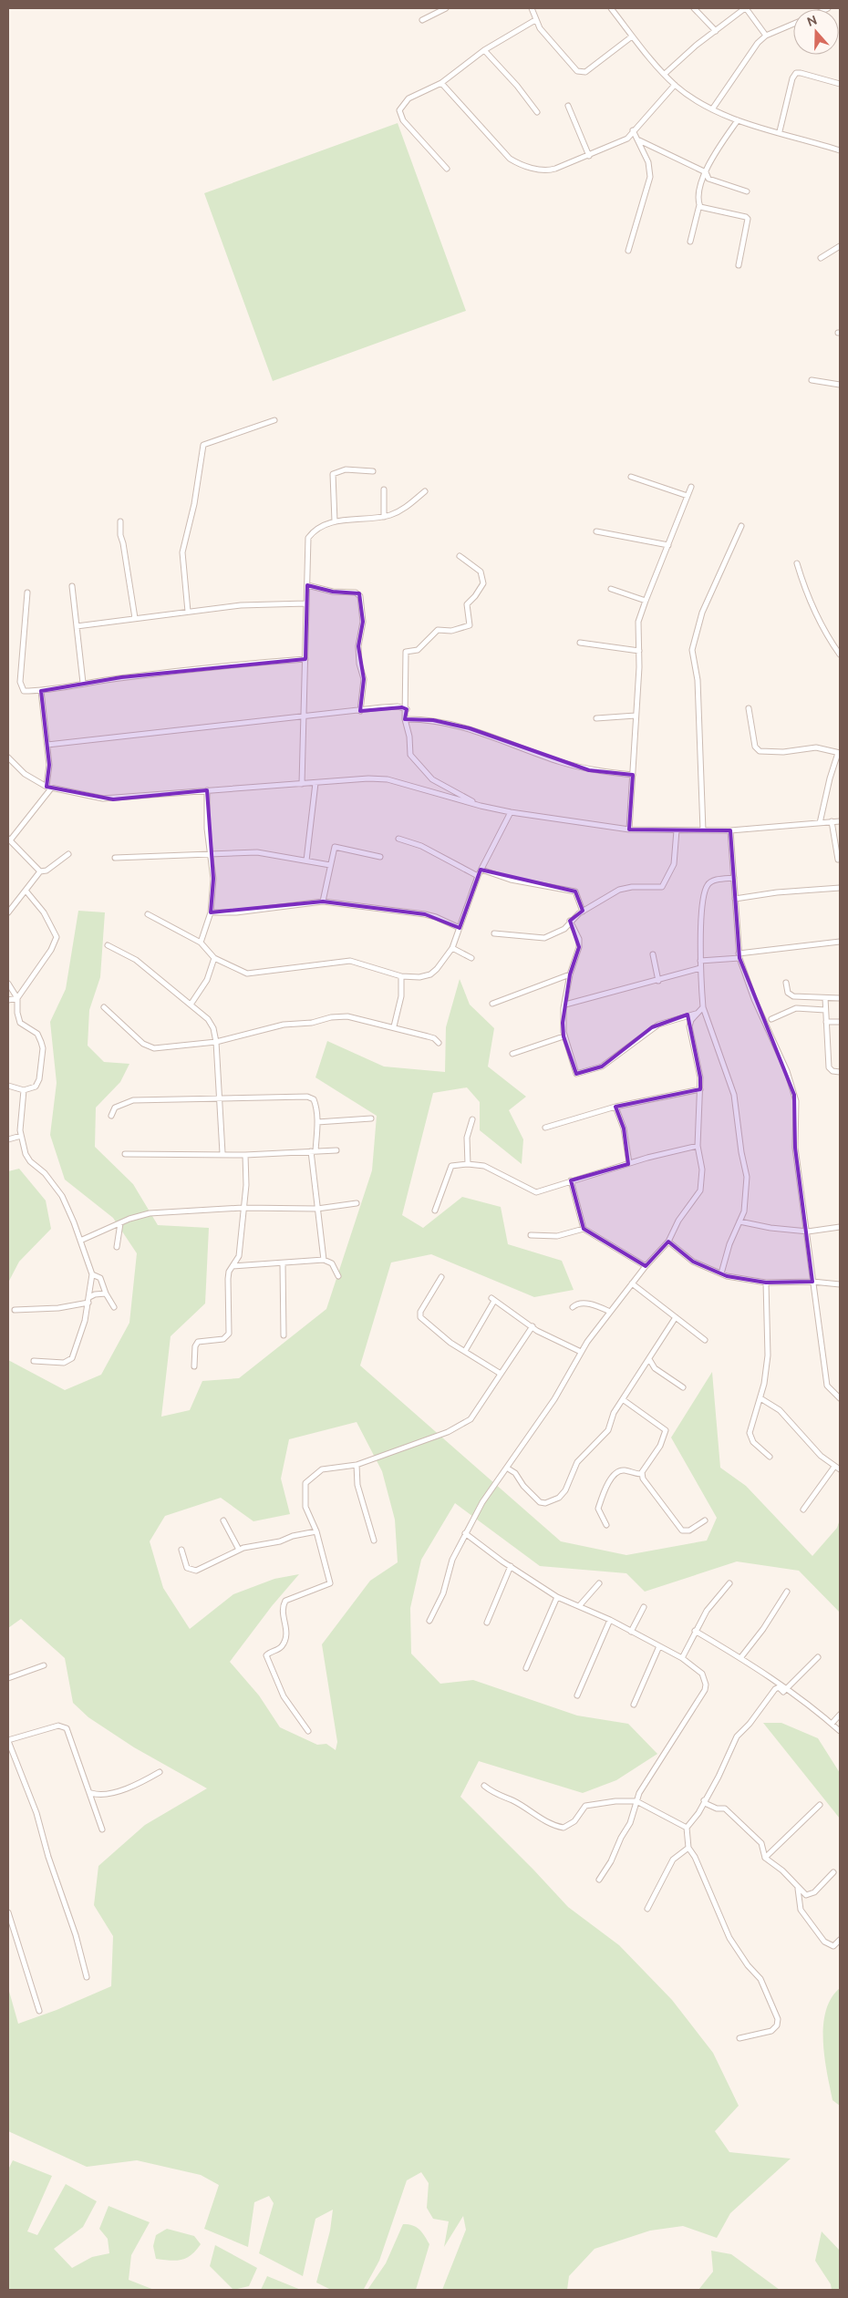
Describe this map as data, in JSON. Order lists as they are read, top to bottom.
{
  "north": "top"
}
